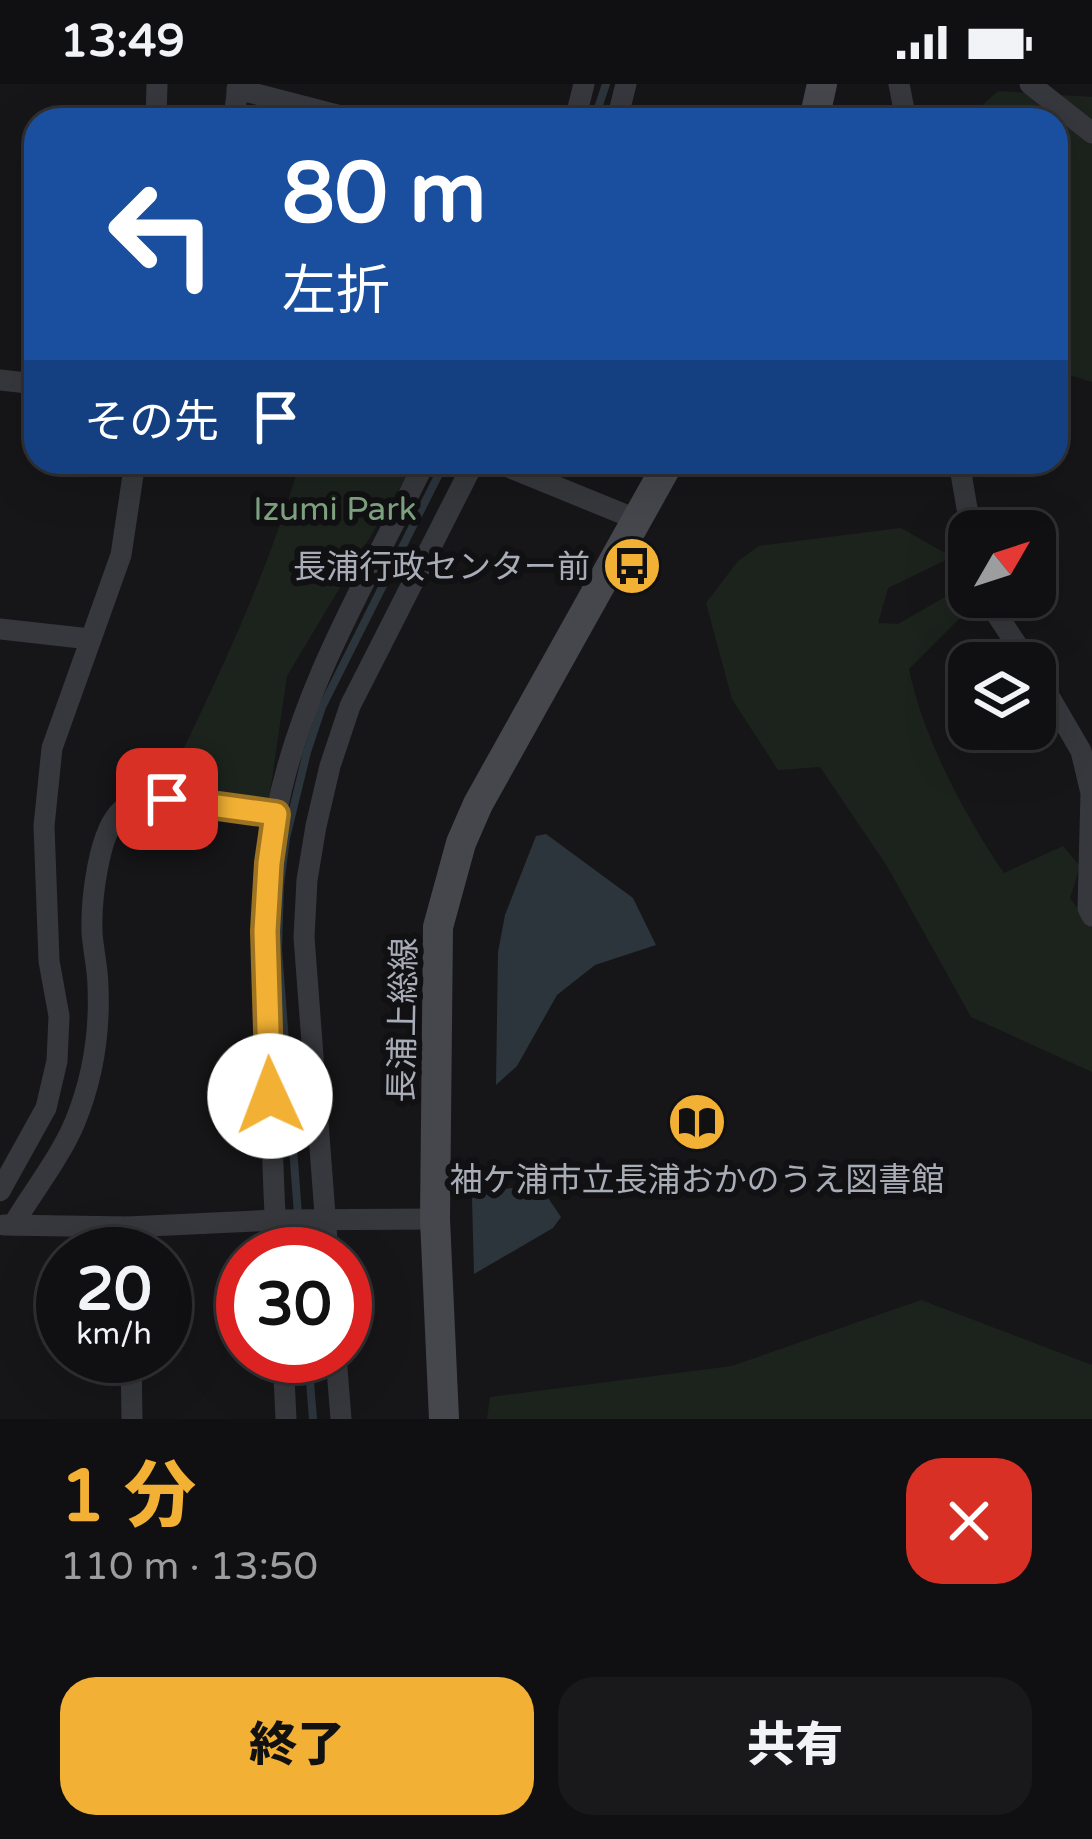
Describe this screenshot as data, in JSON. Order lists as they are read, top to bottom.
{
  "streets": {
    "main road": ["長浦上総線"]
  },
  "parks": ["Izumi Park"],
  "places": {
    "bus stop": ["長浦行政センター前"],
    "library": ["袖ケ浦市立長浦おかのうえ図書館"]
  },
  "north": "top right",
  "page": {
    "status": "13:49",
    "turn": ["80 m", "左折"],
    "then": "その先",
    "speed": "20 km/h",
    "limit": "30",
    "heading": ["1 分", "110 m · 13:50"],
    "buttons": ["終了", "共有"]
  }
}
